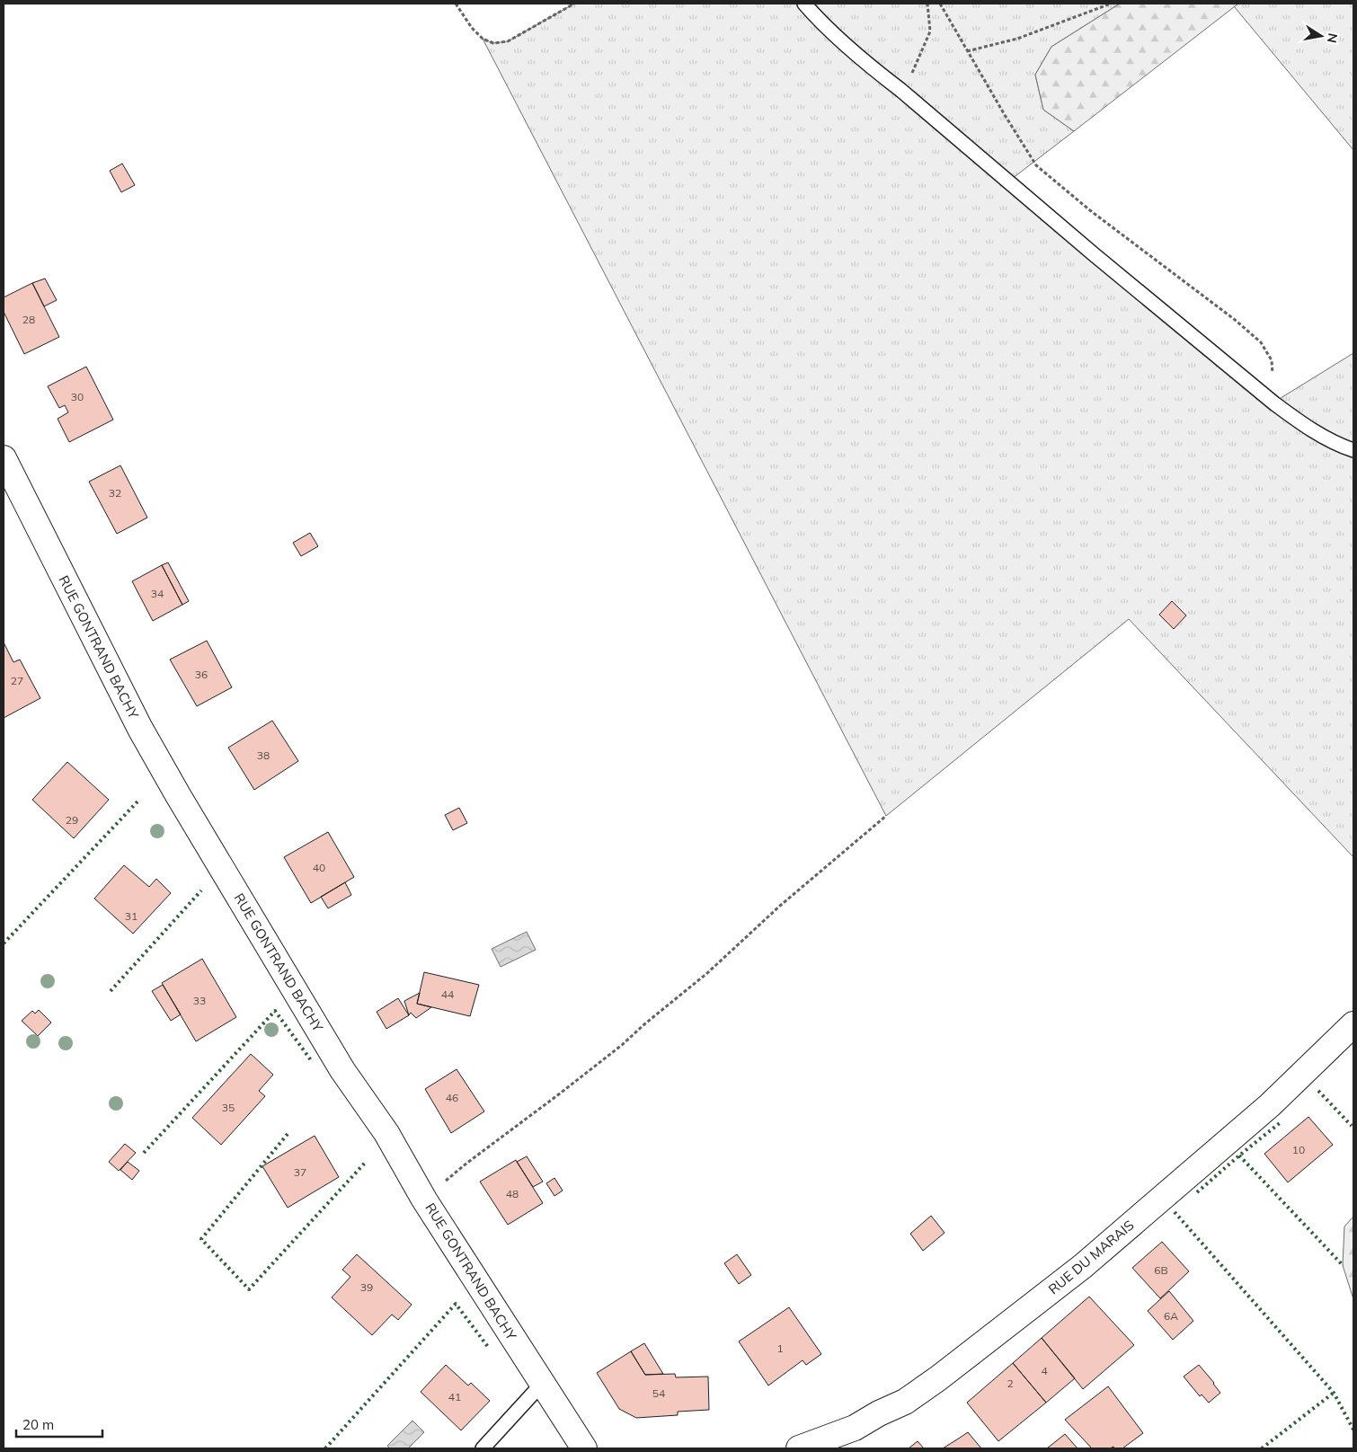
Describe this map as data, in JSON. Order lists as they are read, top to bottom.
{
  "streets": {
    "street": ["RUE GONTRAND BACHY", "RUE DU MARAIS"]
  },
  "house_numbers": [
    "28",
    "30",
    "32",
    "34",
    "36",
    "27",
    "38",
    "29",
    "40",
    "31",
    "44",
    "33",
    "46",
    "35",
    "10",
    "37",
    "48",
    "6B",
    "39",
    "6A",
    "1",
    "4",
    "2",
    "54",
    "41"
  ],
  "scale_bar": "20 m",
  "north": "right"
}
